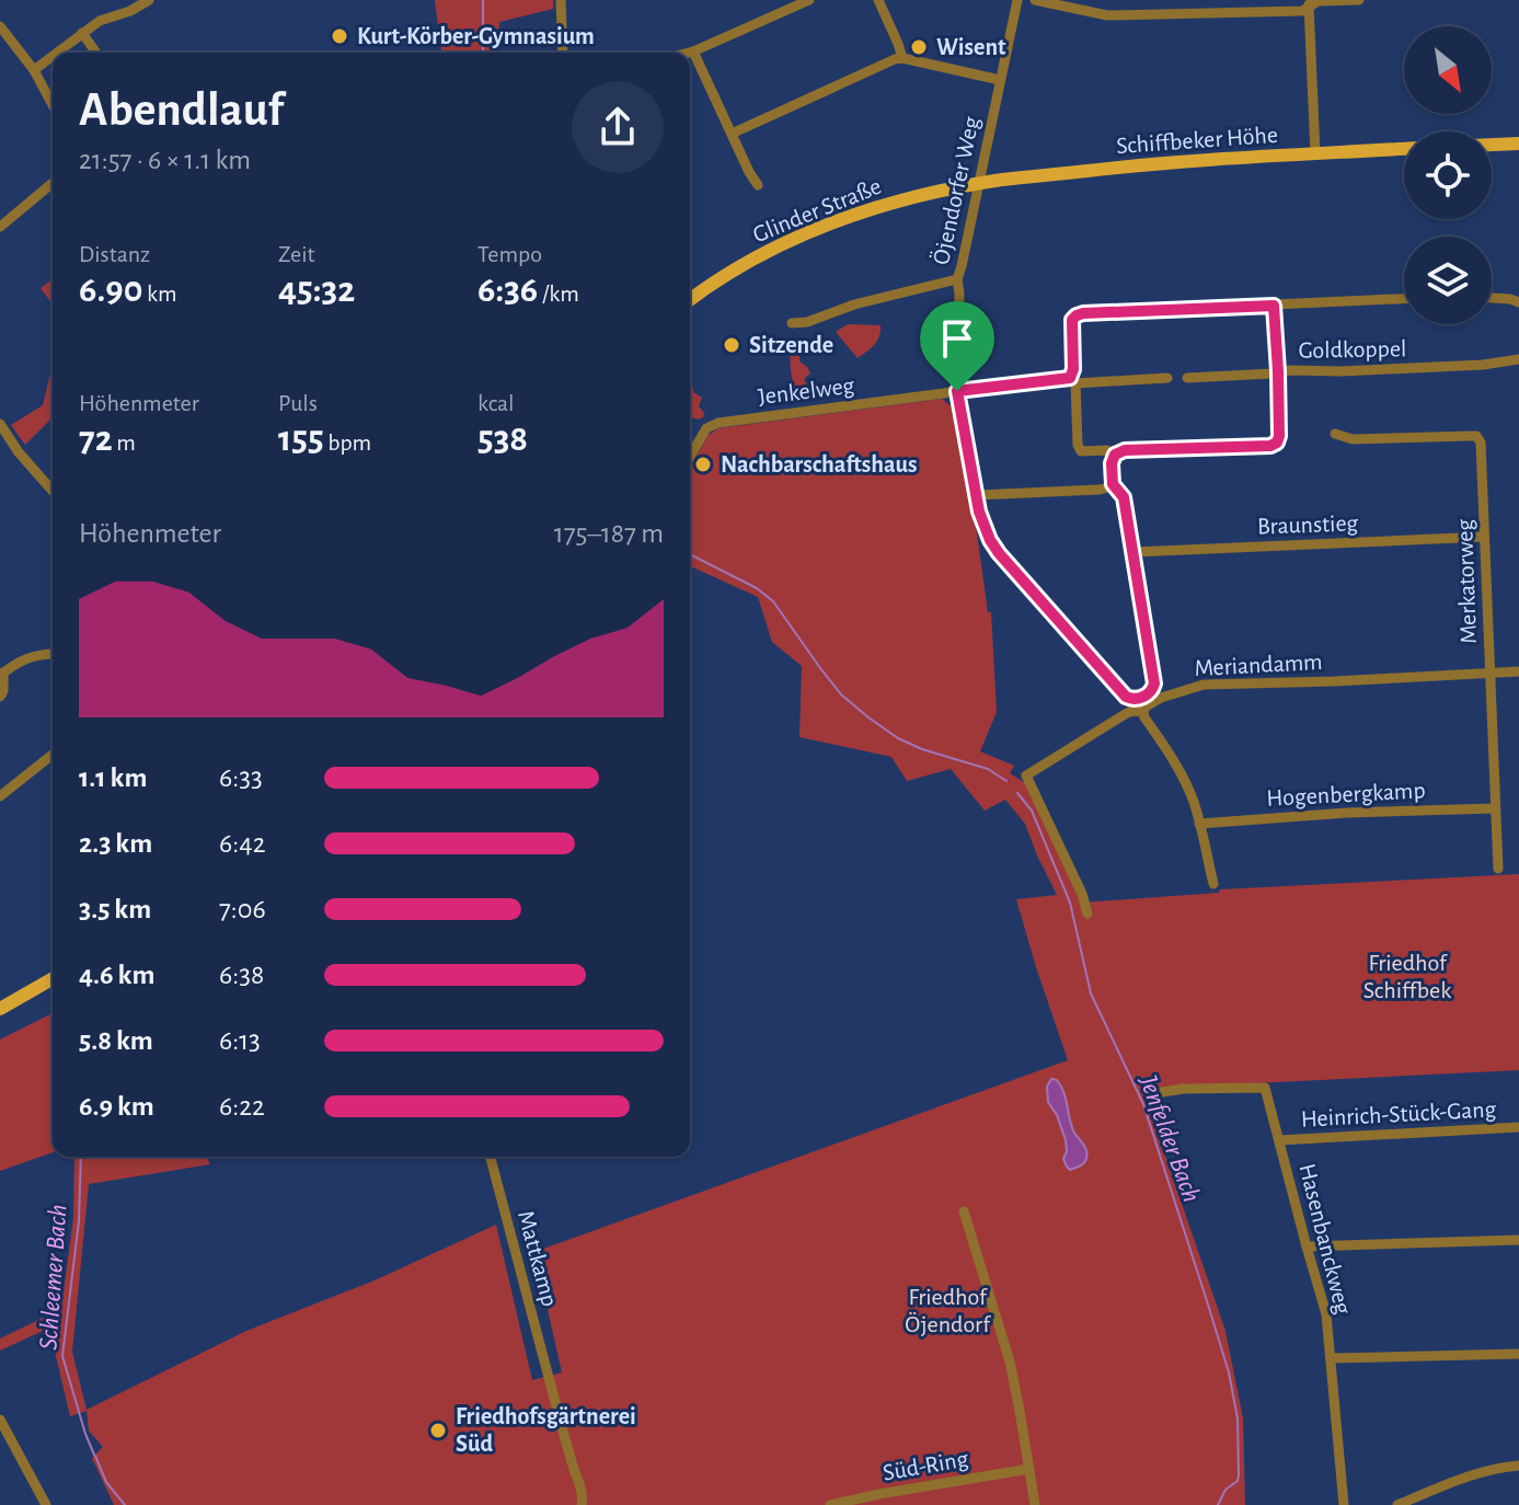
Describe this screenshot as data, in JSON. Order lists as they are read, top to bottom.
{
  "streets": {
    "main road": ["Schiffbeker Höhe", "Glinder Straße"],
    "street": [
      "Öjendorfer Weg",
      "Goldkoppel",
      "Jenkelweg",
      "Braunstieg",
      "Merkatorweg",
      "Meriandamm",
      "Hogenbergkamp",
      "Heinrich-Stück-Gang",
      "Hasenbanckweg",
      "Mattkamp",
      "Süd-Ring"
    ]
  },
  "crossings": [
    ["Schiffbeker Höhe", "Öjendorfer Weg"],
    ["Schiffbeker Höhe", "Glinder Straße"],
    ["Öjendorfer Weg", "Glinder Straße"],
    ["Öjendorfer Weg", "Jenkelweg"],
    ["Öjendorfer Weg", "Braunstieg"],
    ["Braunstieg", "Merkatorweg"],
    ["Merkatorweg", "Meriandamm"],
    ["Merkatorweg", "Hogenbergkamp"],
    ["Heinrich-Stück-Gang", "Hasenbanckweg"]
  ],
  "water": ["Jenfelder Bach", "Schleemer Bach"],
  "parks": ["Friedhof Schiffbek", "Friedhof Öjendorf"],
  "places": [
    "Kurt-Körber-Gymnasium",
    "Wisent",
    "Sitzende",
    "Nachbarschaftshaus",
    "Friedhofsgärtnerei Süd"
  ],
  "north": "bottom right",
  "page": {
    "heading": ["Abendlauf", "21:57 · 6 × 1.1 km"],
    "stats": [
      ["Distanz", "6.90 km"],
      ["Zeit", "45:32"],
      ["Tempo", "6:36 /km"],
      ["Höhenmeter", "72 m"],
      ["Puls", "155 bpm"],
      ["kcal", "538"]
    ],
    "chart": ["Höhenmeter", "175–187 m"],
    "list": [
      {
        "name": "1.1 km",
        "note": "6:33"
      },
      {
        "name": "2.3 km",
        "note": "6:42"
      },
      {
        "name": "3.5 km",
        "note": "7:06"
      },
      {
        "name": "4.6 km",
        "note": "6:38"
      },
      {
        "name": "5.8 km",
        "note": "6:13"
      },
      {
        "name": "6.9 km",
        "note": "6:22"
      }
    ]
  }
}
